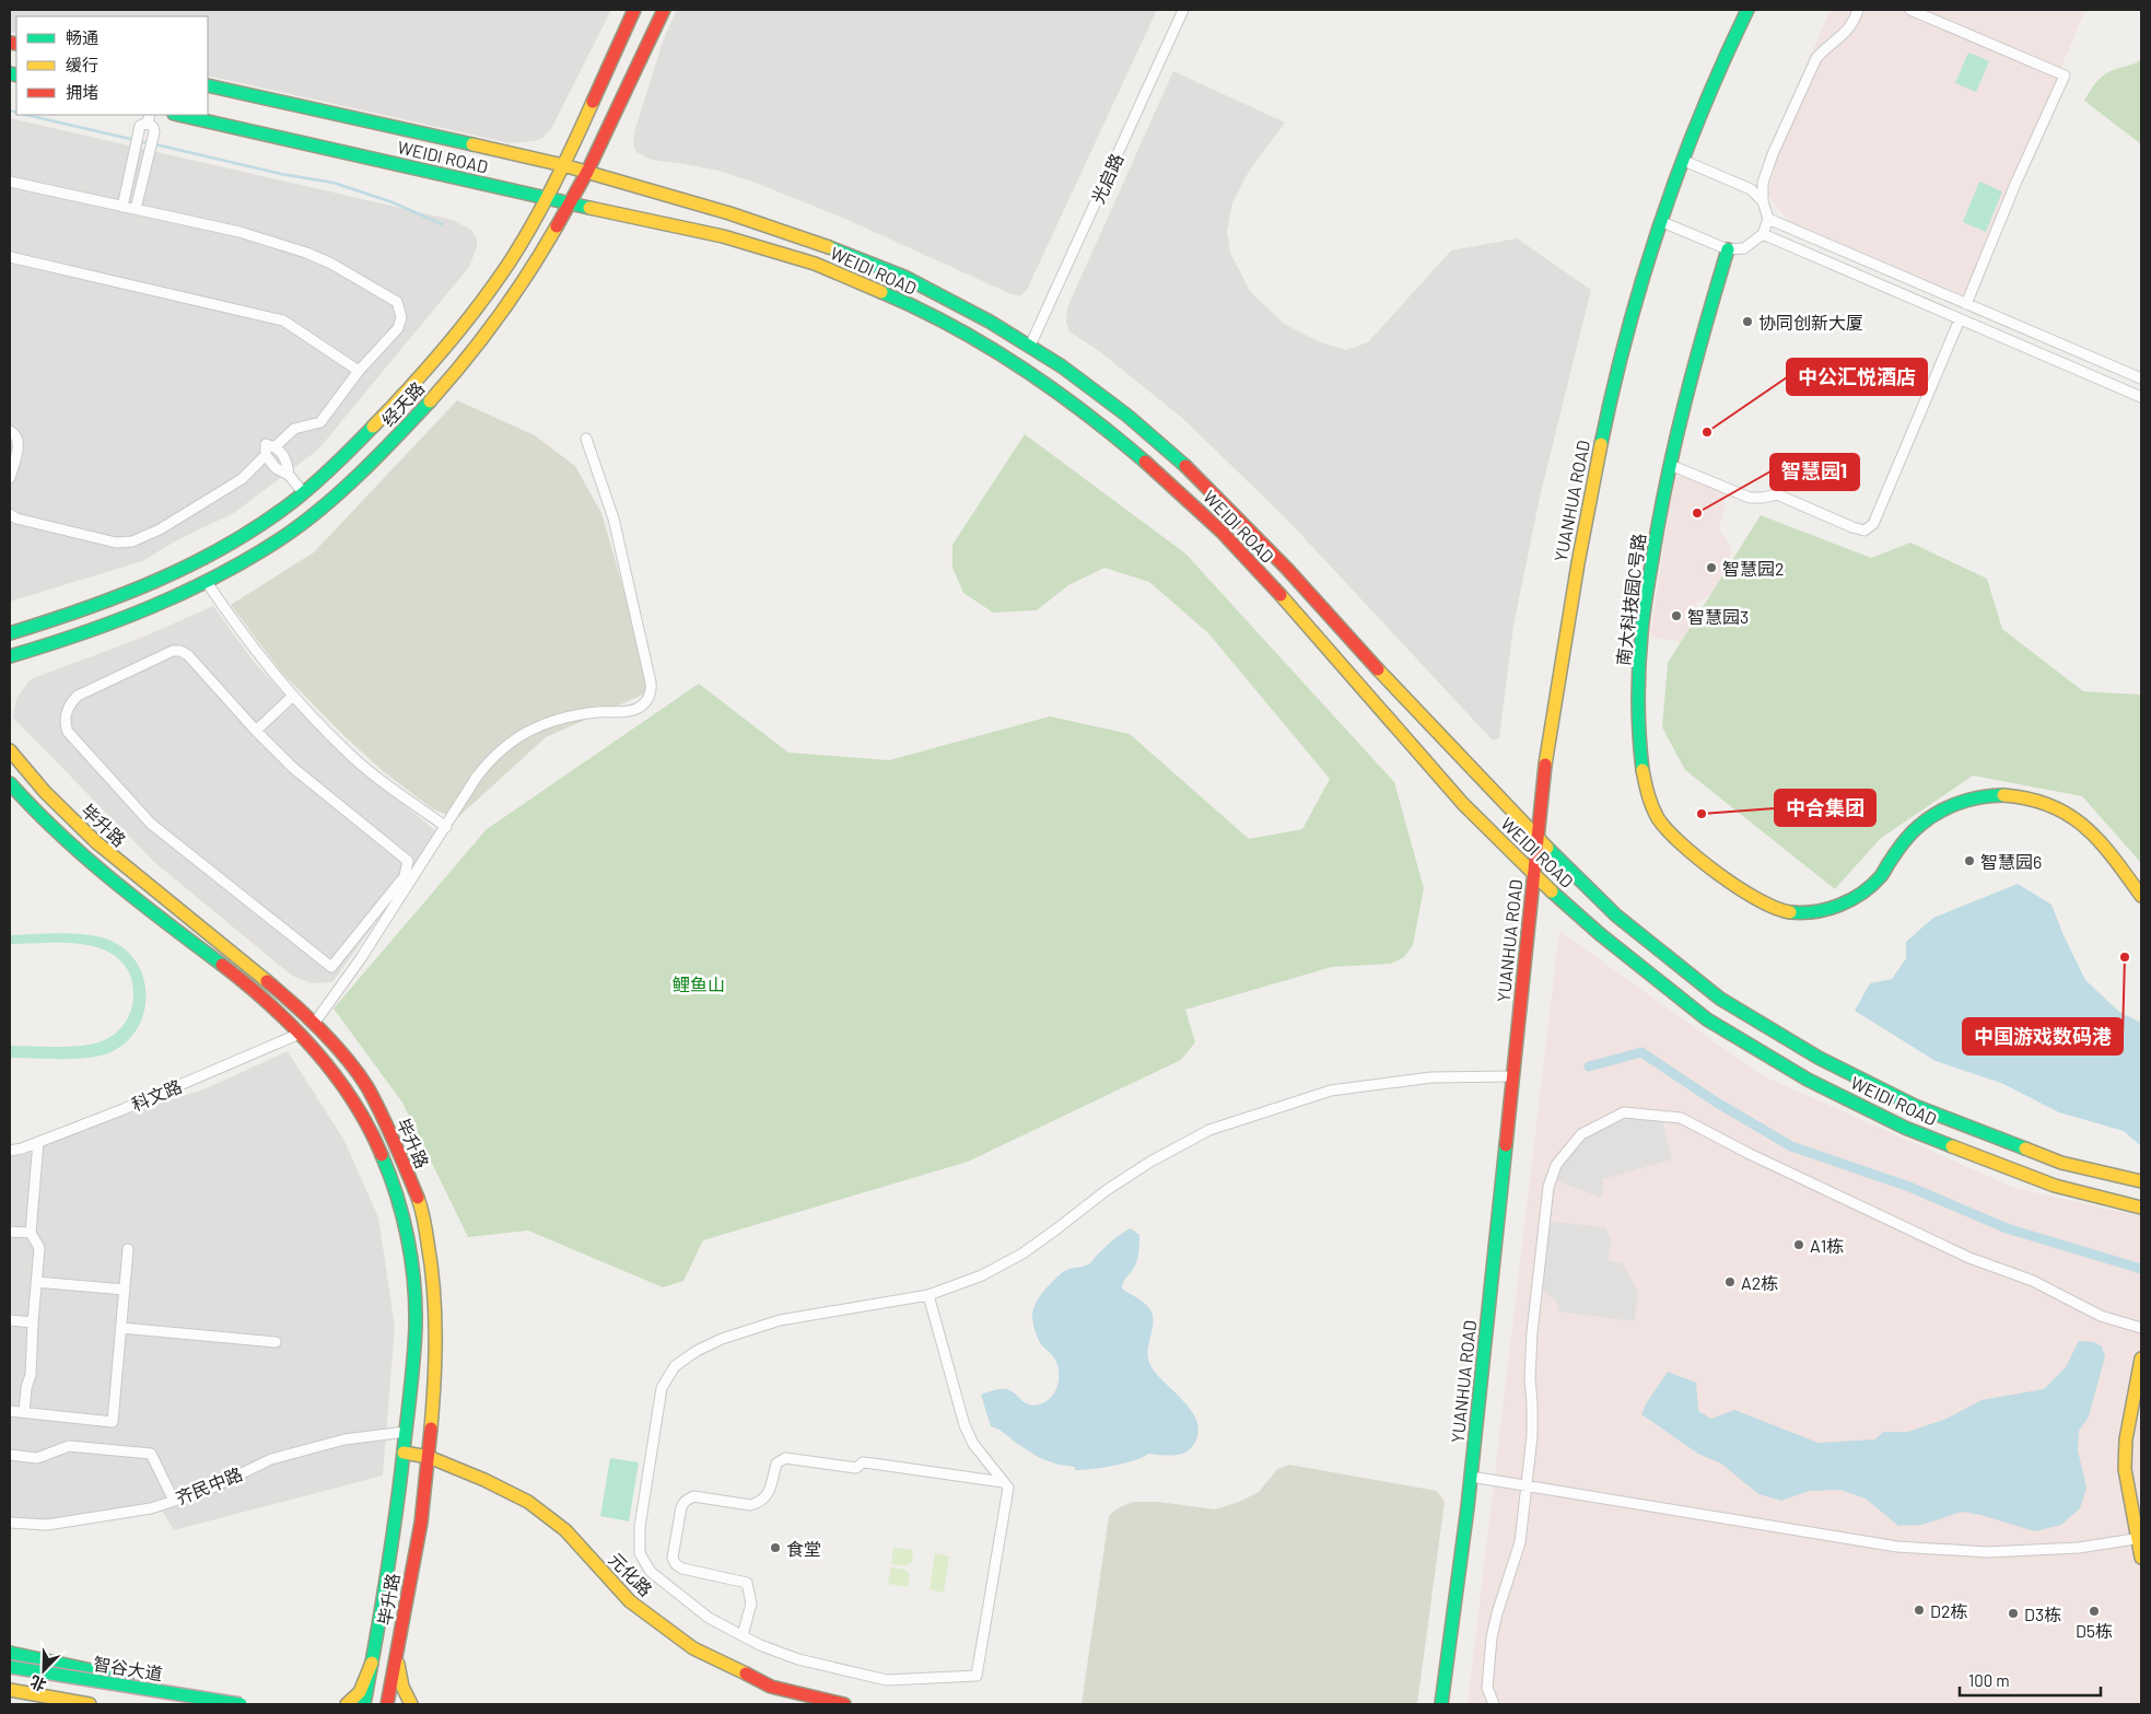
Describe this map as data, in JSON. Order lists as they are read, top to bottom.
{
  "streets": {
    "main road": [
      "WEIDI ROAD",
      "经天路",
      "YUANHUA ROAD",
      "南大科技园C号路",
      "毕升路",
      "元化路",
      "智谷大道"
    ],
    "street": ["光启路", "科文路", "齐民中路"]
  },
  "crossings": [
    ["WEIDI ROAD", "光启路"],
    ["WEIDI ROAD", "经天路"],
    ["WEIDI ROAD", "YUANHUA ROAD"],
    ["毕升路", "科文路"],
    ["毕升路", "齐民中路"],
    ["毕升路", "元化路"]
  ],
  "parks": ["鲤鱼山"],
  "places": [
    "协同创新大厦",
    "中公汇悦酒店",
    "智慧园1",
    "智慧园2",
    "智慧园3",
    "中合集团",
    "智慧园6",
    "中国游戏数码港",
    "A1栋",
    "A2栋",
    "食堂",
    "D2栋",
    "D5栋",
    "D3栋"
  ],
  "legend": ["畅通", "缓行", "拥堵"],
  "scale_bar": "100 m",
  "north": "bottom left"
}
